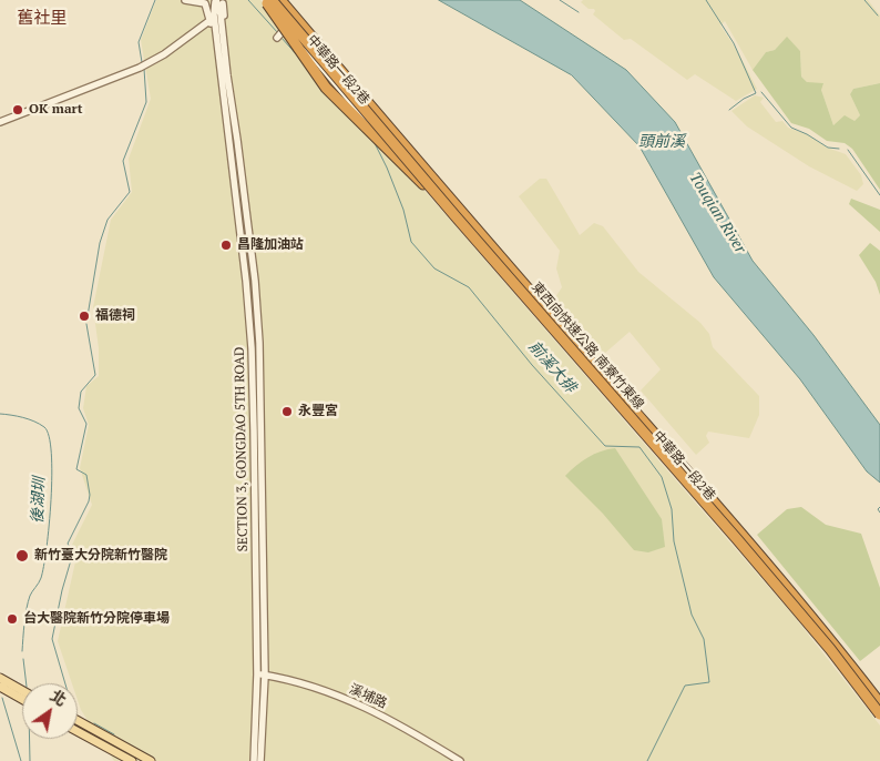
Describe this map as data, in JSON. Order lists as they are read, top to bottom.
{
  "streets": {
    "highway": ["東西向快速公路 南寮竹東線"],
    "street": ["中華路一段2巷", "SECTION 3, GONGDAO 5TH ROAD", "溪埔路"]
  },
  "crossings": [
    ["SECTION 3, GONGDAO 5TH ROAD", "溪埔路"]
  ],
  "districts": ["舊社里"],
  "water": [
    "頭前溪",
    "Touqian River",
    "前溪大排",
    "後湖圳"
  ],
  "places": [
    "OK mart",
    "昌隆加油站",
    "福德祠",
    "永豐宮",
    "新竹臺大分院新竹醫院",
    "台大醫院新竹分院停車場"
  ],
  "north": "top right"
}
